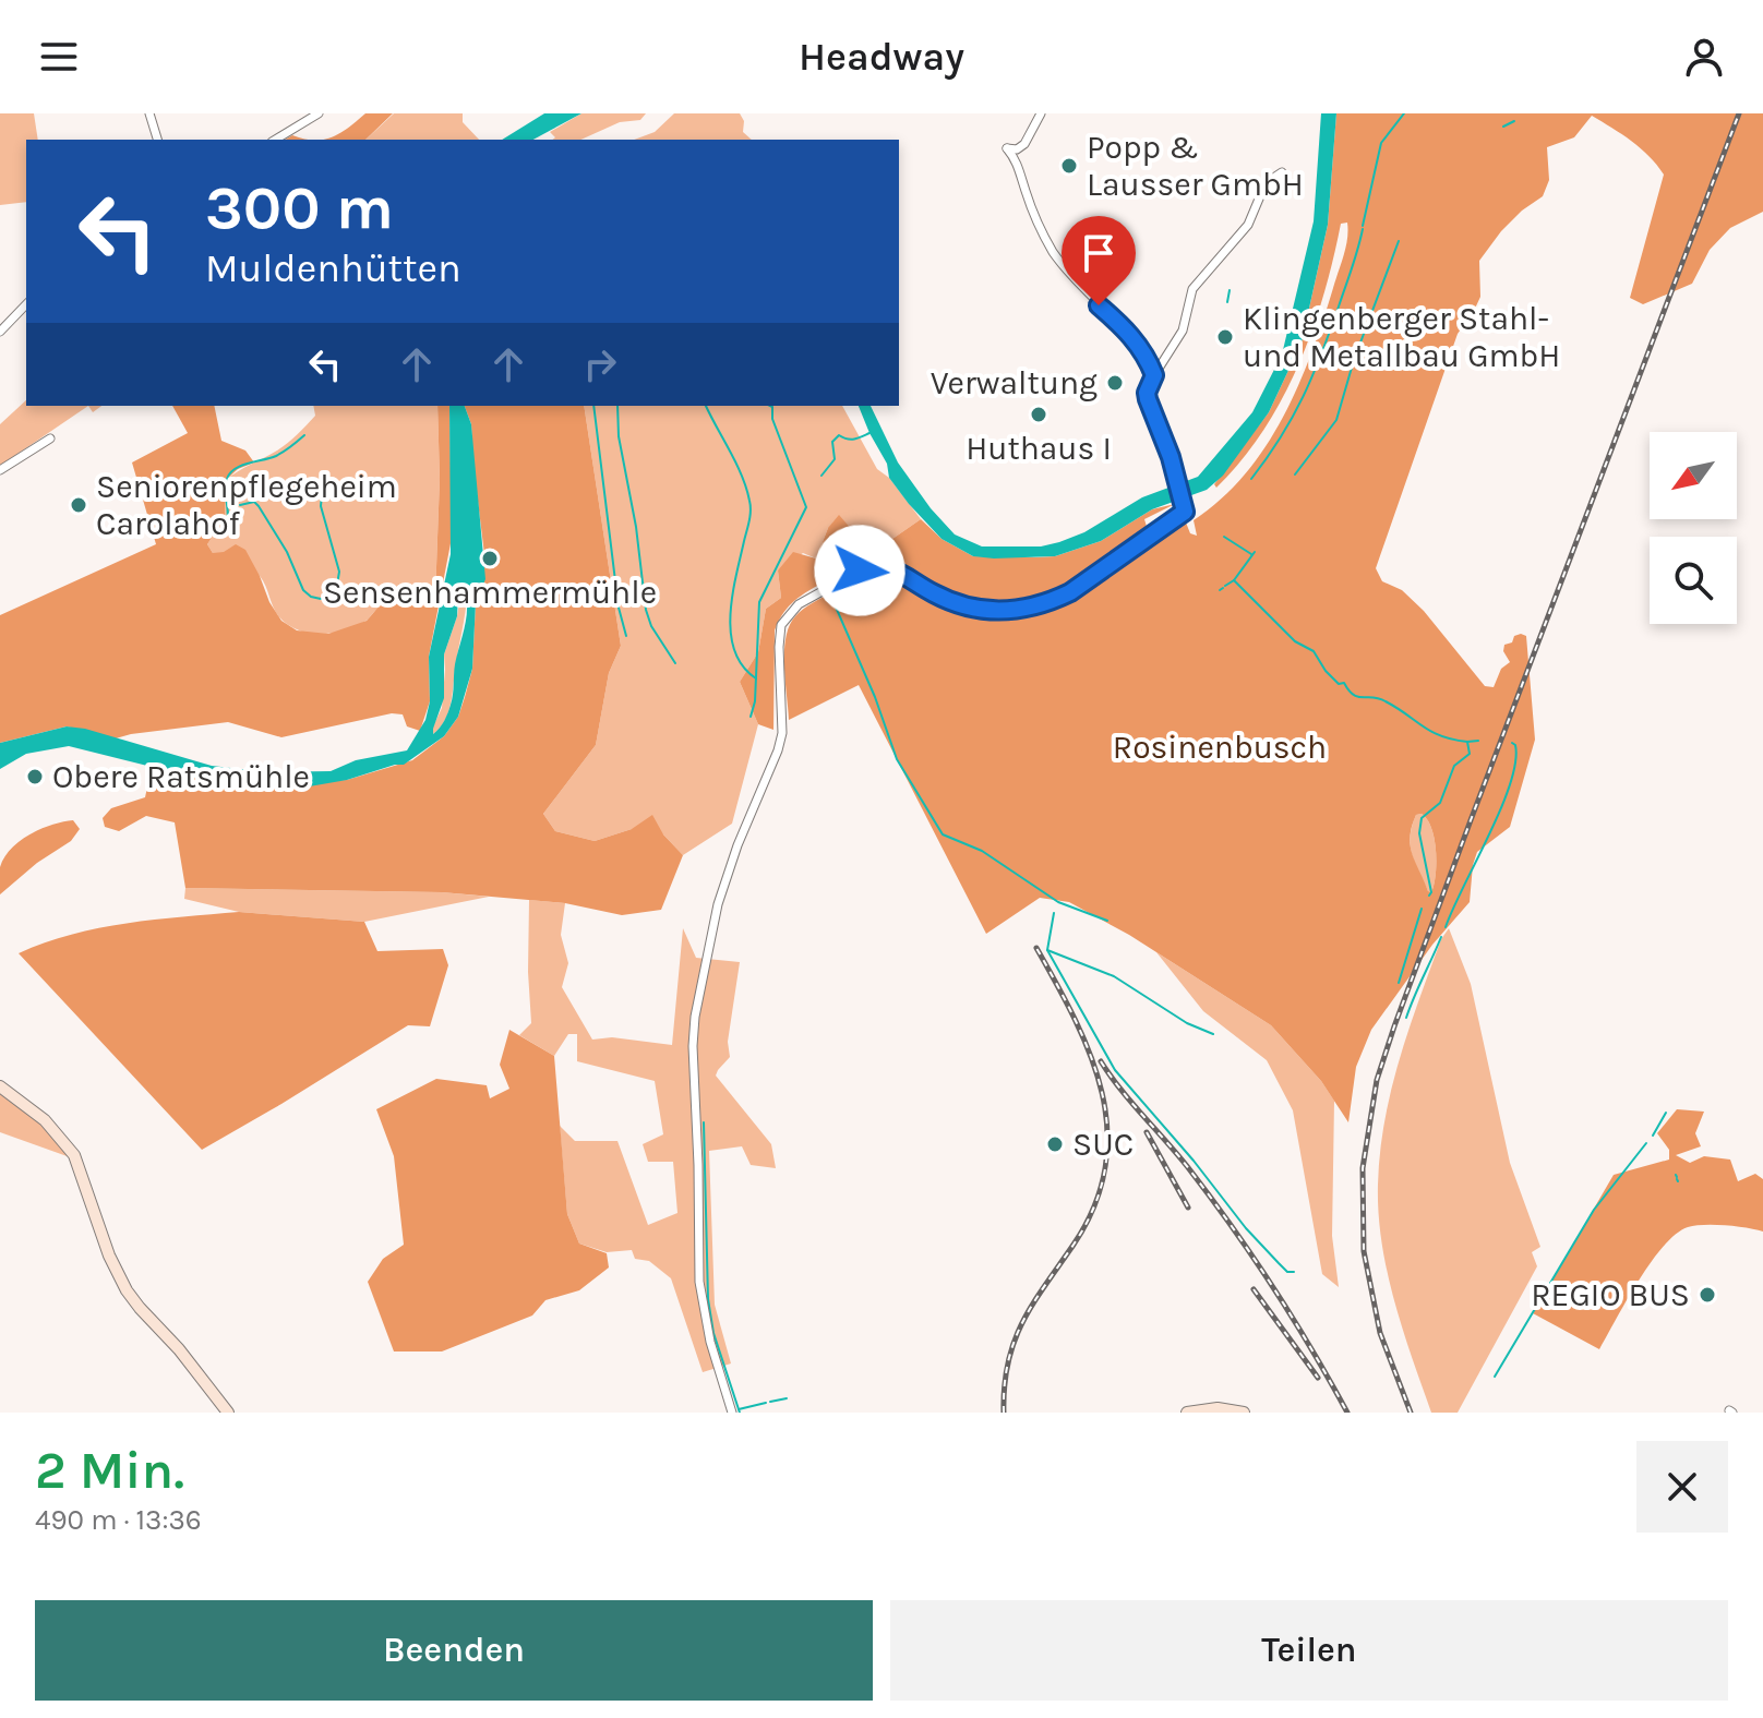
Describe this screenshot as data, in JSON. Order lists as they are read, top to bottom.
{
  "parks": ["Rosinenbusch"],
  "places": [
    "Popp & Lausser GmbH",
    "Klingenberger Stahl- und Metallbau GmbH",
    "Verwaltung",
    "Huthaus I",
    "Seniorenpflegeheim Carolahof",
    "Sensenhammermühle",
    "Obere Ratsmühle",
    "SUC",
    "REGIO BUS"
  ],
  "north": "bottom left",
  "page": {
    "header": "Headway",
    "turn": ["300 m", "Muldenhütten"],
    "heading": ["2 Min.", "490 m · 13:36"],
    "buttons": ["Beenden", "Teilen"]
  }
}
